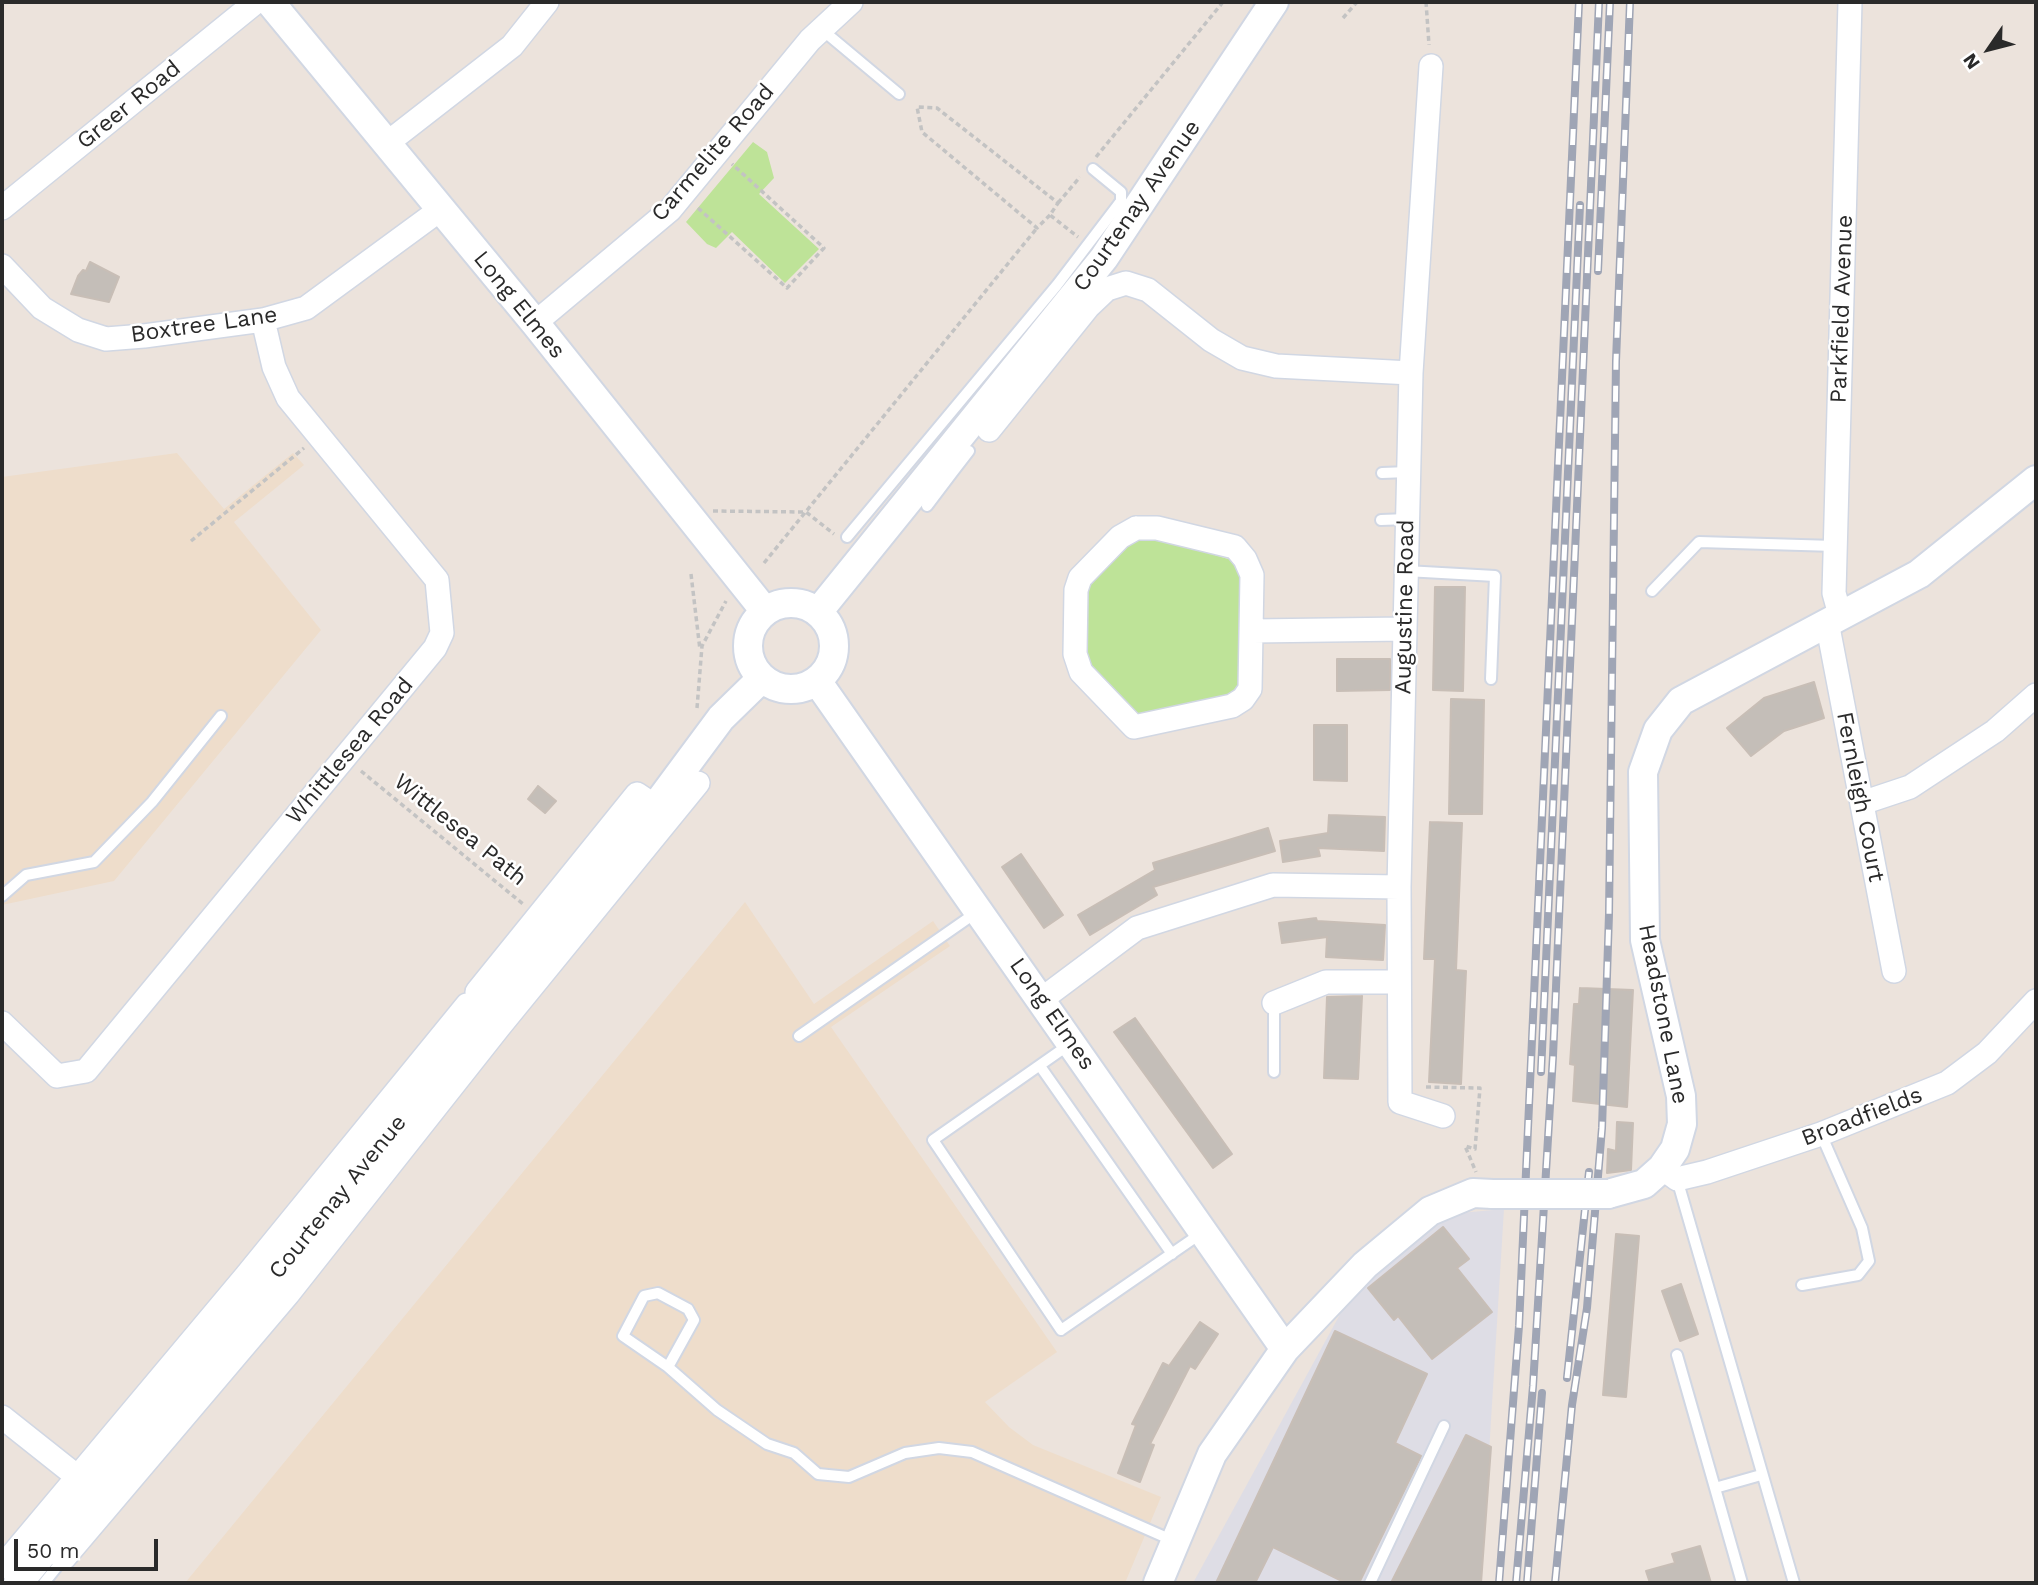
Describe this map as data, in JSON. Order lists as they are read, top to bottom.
{
  "streets": {
    "street": [
      "Greer Road",
      "Carmelite Road",
      "Courtenay Avenue",
      "Long Elmes",
      "Parkfield Avenue",
      "Boxtree Lane",
      "Augustine Road",
      "Whittlesea Road",
      "Fernleigh Court",
      "Headstone Lane",
      "Broadfields"
    ],
    "path": ["Wittlesea Path"]
  },
  "crossings": [
    ["Carmelite Road", "Long Elmes"],
    ["Courtenay Avenue", "Long Elmes"],
    ["Courtenay Avenue", "Wittlesea Path"],
    ["Long Elmes", "Boxtree Lane"],
    ["Long Elmes", "Headstone Lane"],
    ["Parkfield Avenue", "Fernleigh Court"],
    ["Parkfield Avenue", "Headstone Lane"],
    ["Boxtree Lane", "Whittlesea Road"],
    ["Whittlesea Road", "Wittlesea Path"],
    ["Fernleigh Court", "Headstone Lane"],
    ["Headstone Lane", "Broadfields"]
  ],
  "scale_bar": "50 m",
  "north": "bottom left"
}
